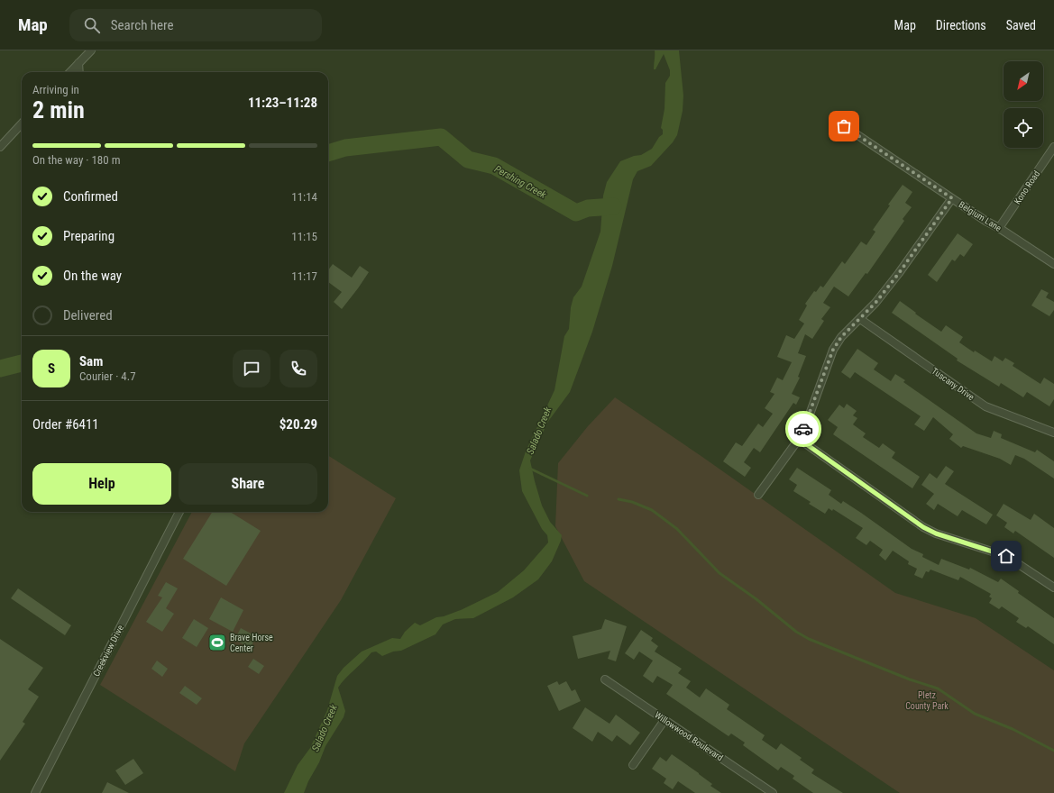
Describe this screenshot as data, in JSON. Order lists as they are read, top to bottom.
{
  "streets": {
    "street": [
      "Kono Road",
      "Belgium Lane",
      "Tuscany Drive",
      "Creekview Drive",
      "Willowwood Boulevard"
    ]
  },
  "crossings": [
    ["Kono Road", "Belgium Lane"]
  ],
  "water": ["Pershing Creek", "Salado Creek"],
  "parks": ["Pletz County Park"],
  "places": {
    "sports": ["Brave Horse Center"]
  },
  "north": "bottom left",
  "page": {
    "header": "Map",
    "search": "Search here",
    "nav": ["Map", "Directions", "Saved"],
    "heading": ["2 min", "Arriving in", "11:23–11:28"],
    "panel": [
      "Sam",
      "Courier · 4.7",
      "Order #6411",
      "$20.29"
    ],
    "bar": "On the way · 180 m",
    "list": [
      ["Confirmed", "11:14"],
      ["Preparing", "11:15"],
      ["On the way", "11:17"],
      "Delivered"
    ],
    "round": "S",
    "buttons": ["Help", "Share"]
  }
}
